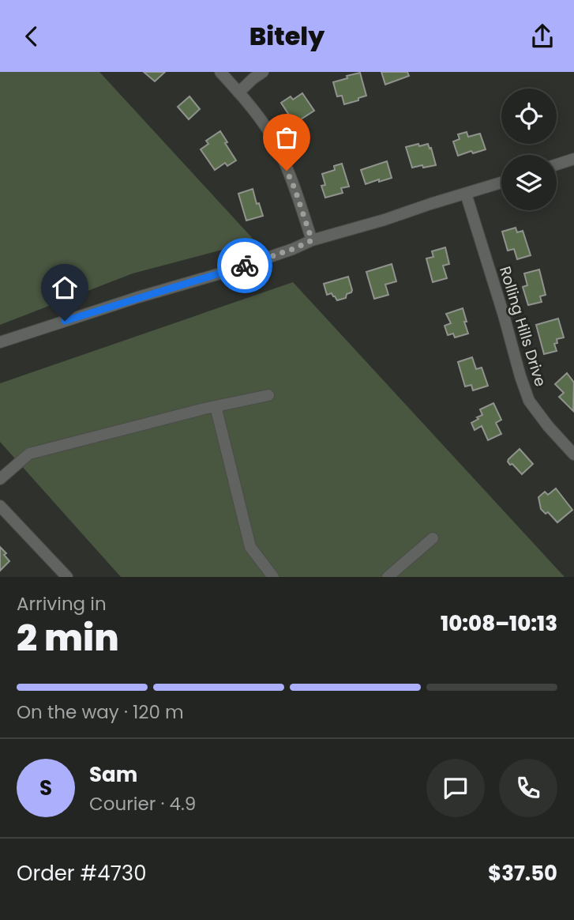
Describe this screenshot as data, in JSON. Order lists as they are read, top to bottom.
{
  "streets": {
    "street": ["Rolling Hills Drive"]
  },
  "page": {
    "header": "Bitely",
    "heading": ["2 min", "Arriving in", "10:08–10:13"],
    "panel": [
      "Sam",
      "Courier · 4.9",
      "Order #4730",
      "$37.50"
    ],
    "bar": "On the way · 120 m",
    "round": "S"
  }
}
